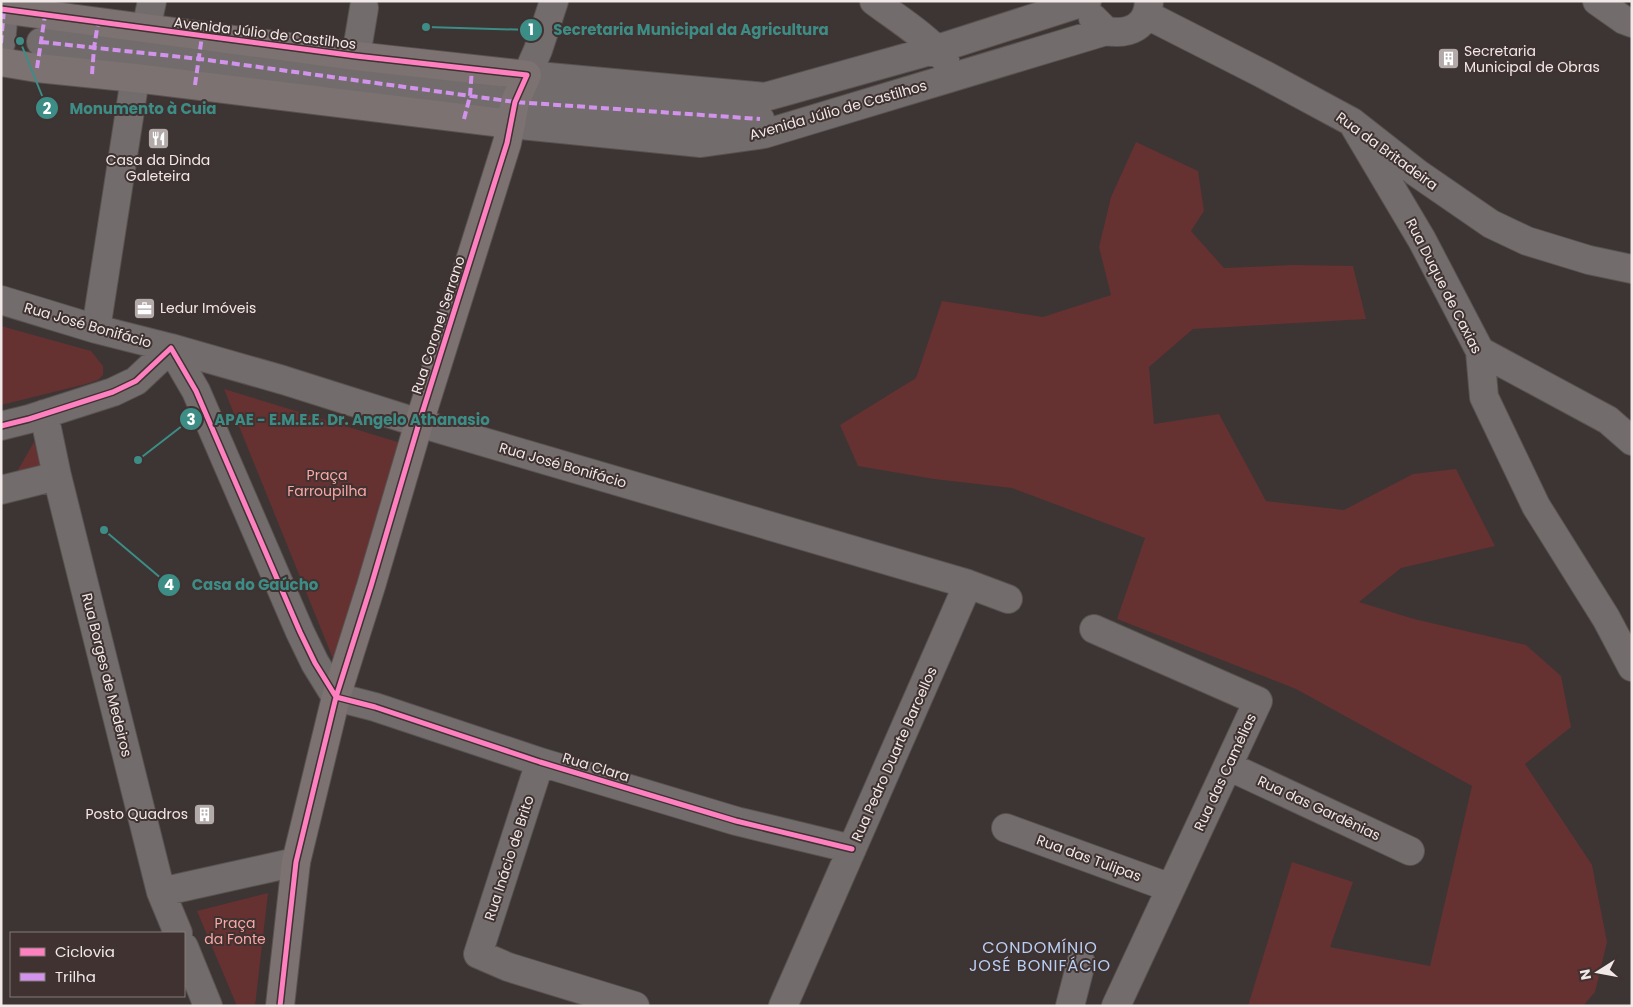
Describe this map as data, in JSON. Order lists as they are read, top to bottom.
{
  "streets": {
    "main road": ["Avenida Júlio de Castilhos", "Rua Coronel Serrano"],
    "street": [
      "Rua da Britadeira",
      "Rua Duque de Caxias",
      "Rua José Bonifácio",
      "Rua Borges de Medeiros",
      "Rua Pedro Duarte Barcellos",
      "Rua Clara",
      "Rua das Camélias",
      "Rua das Gardênias",
      "Rua Inácio de Brito",
      "Rua das Tulipas"
    ]
  },
  "crossings": [
    ["Avenida Júlio de Castilhos", "Rua da Britadeira"],
    ["Avenida Júlio de Castilhos", "Rua Coronel Serrano"],
    ["Rua da Britadeira", "Rua Duque de Caxias"],
    ["Rua José Bonifácio", "Rua Coronel Serrano"],
    ["Rua José Bonifácio", "Rua Pedro Duarte Barcellos"],
    ["Rua Coronel Serrano", "Rua Clara"],
    ["Rua Pedro Duarte Barcellos", "Rua Clara"],
    ["Rua Clara", "Rua Inácio de Brito"],
    ["Rua das Camélias", "Rua das Gardênias"],
    ["Rua das Camélias", "Rua das Tulipas"]
  ],
  "districts": ["CONDOMÍNIO JOSÉ BONIFÁCIO"],
  "parks": ["Praça Farroupilha", "Praça da Fonte"],
  "places": {
    "other": [
      "Secretaria Municipal da Agricultura",
      "Monumento à Cuia",
      "APAE - E.M.E.E. Dr. Angelo Athanasio",
      "Casa do Gaúcho"
    ],
    "building": ["Secretaria Municipal de Obras", "Posto Quadros"],
    "restaurant": ["Casa da Dinda Galeteira"],
    "office": ["Ledur Imóveis"]
  },
  "legend": ["Ciclovia", "Trilha"],
  "north": "left"
}
